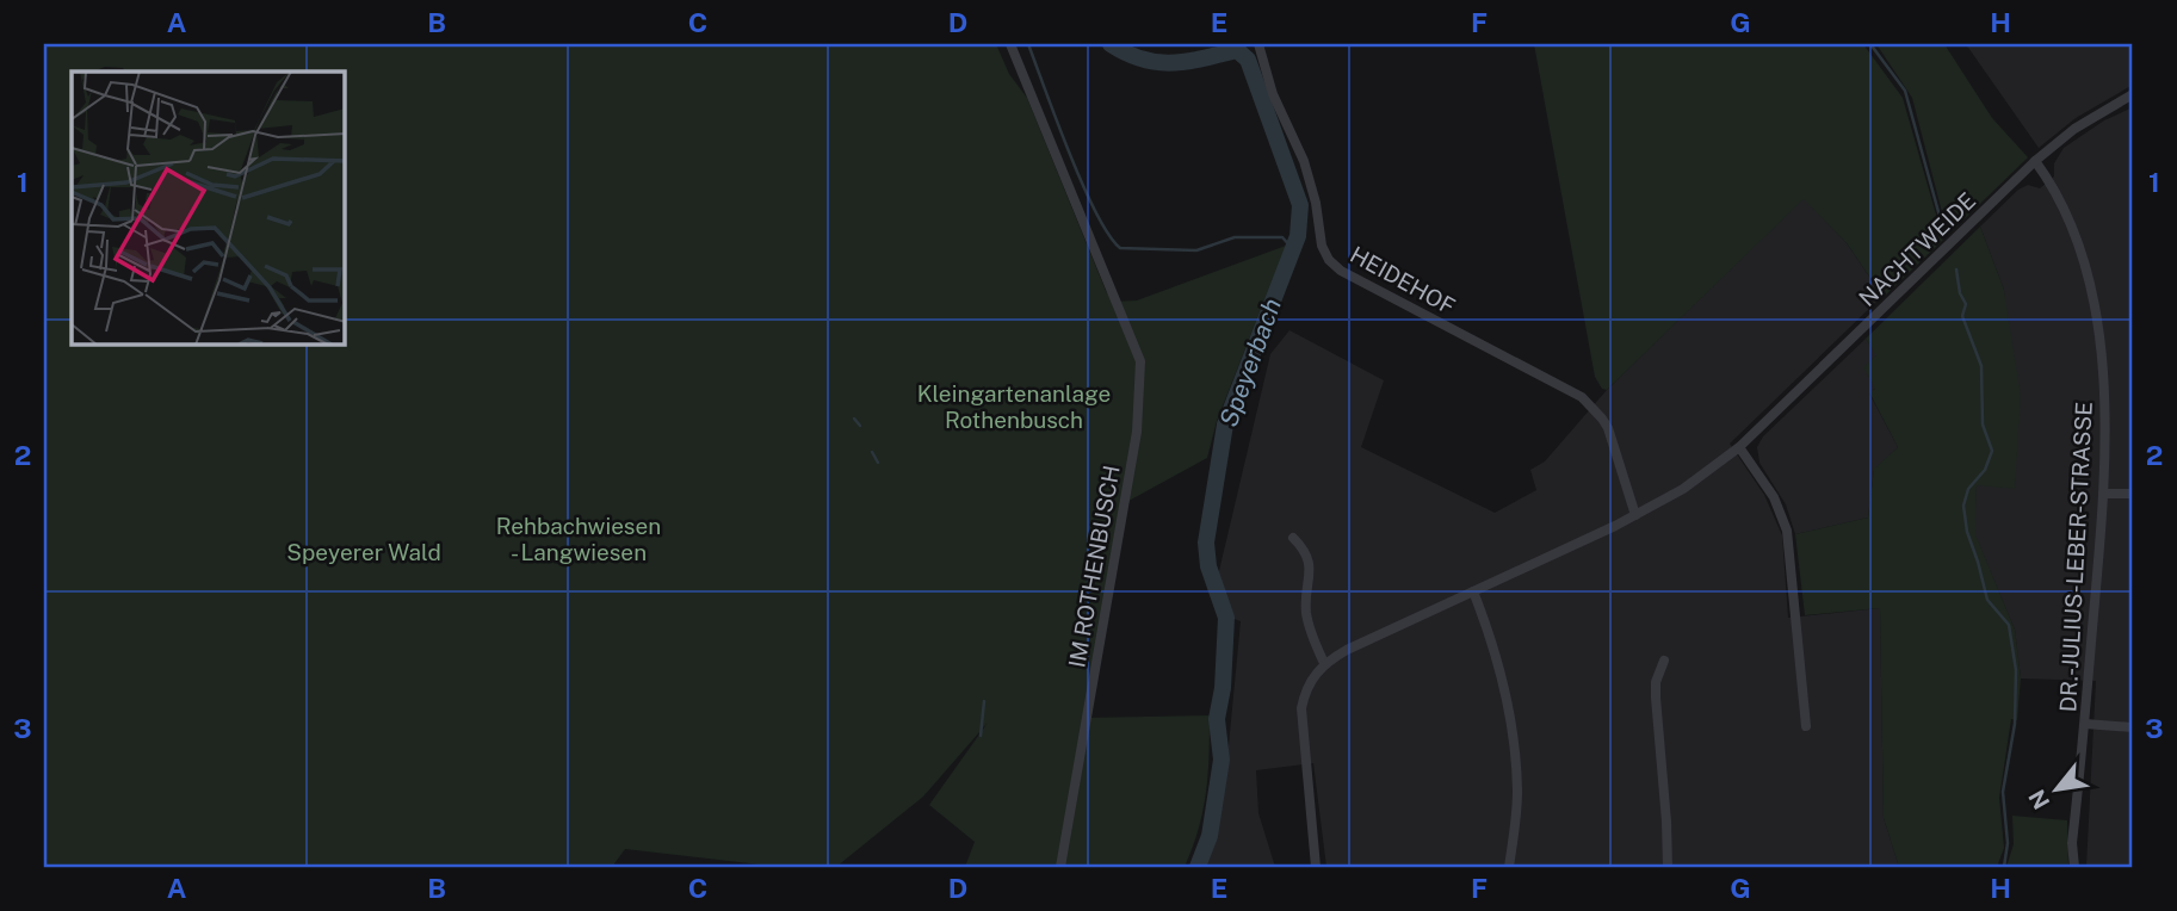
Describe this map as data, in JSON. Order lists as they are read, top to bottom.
{
  "streets": {
    "street": [
      "NACHTWEIDE",
      "HEIDEHOF",
      "DR.-JULIUS-LEBER-STRASSE",
      "IM ROTHENBUSCH"
    ]
  },
  "crossings": [
    ["NACHTWEIDE", "HEIDEHOF"],
    ["NACHTWEIDE", "DR.-JULIUS-LEBER-STRASSE"]
  ],
  "water": ["Speyerbach"],
  "parks": ["Kleingartenanlage Rothenbusch", "Rehbachwiesen - Langwiesen", "Speyerer Wald"],
  "north": "bottom left",
  "grid": {
    "columns": [
      "A",
      "B",
      "C",
      "D",
      "E",
      "F",
      "G",
      "H"
    ],
    "rows": ["1", "2", "3"]
  }
}
